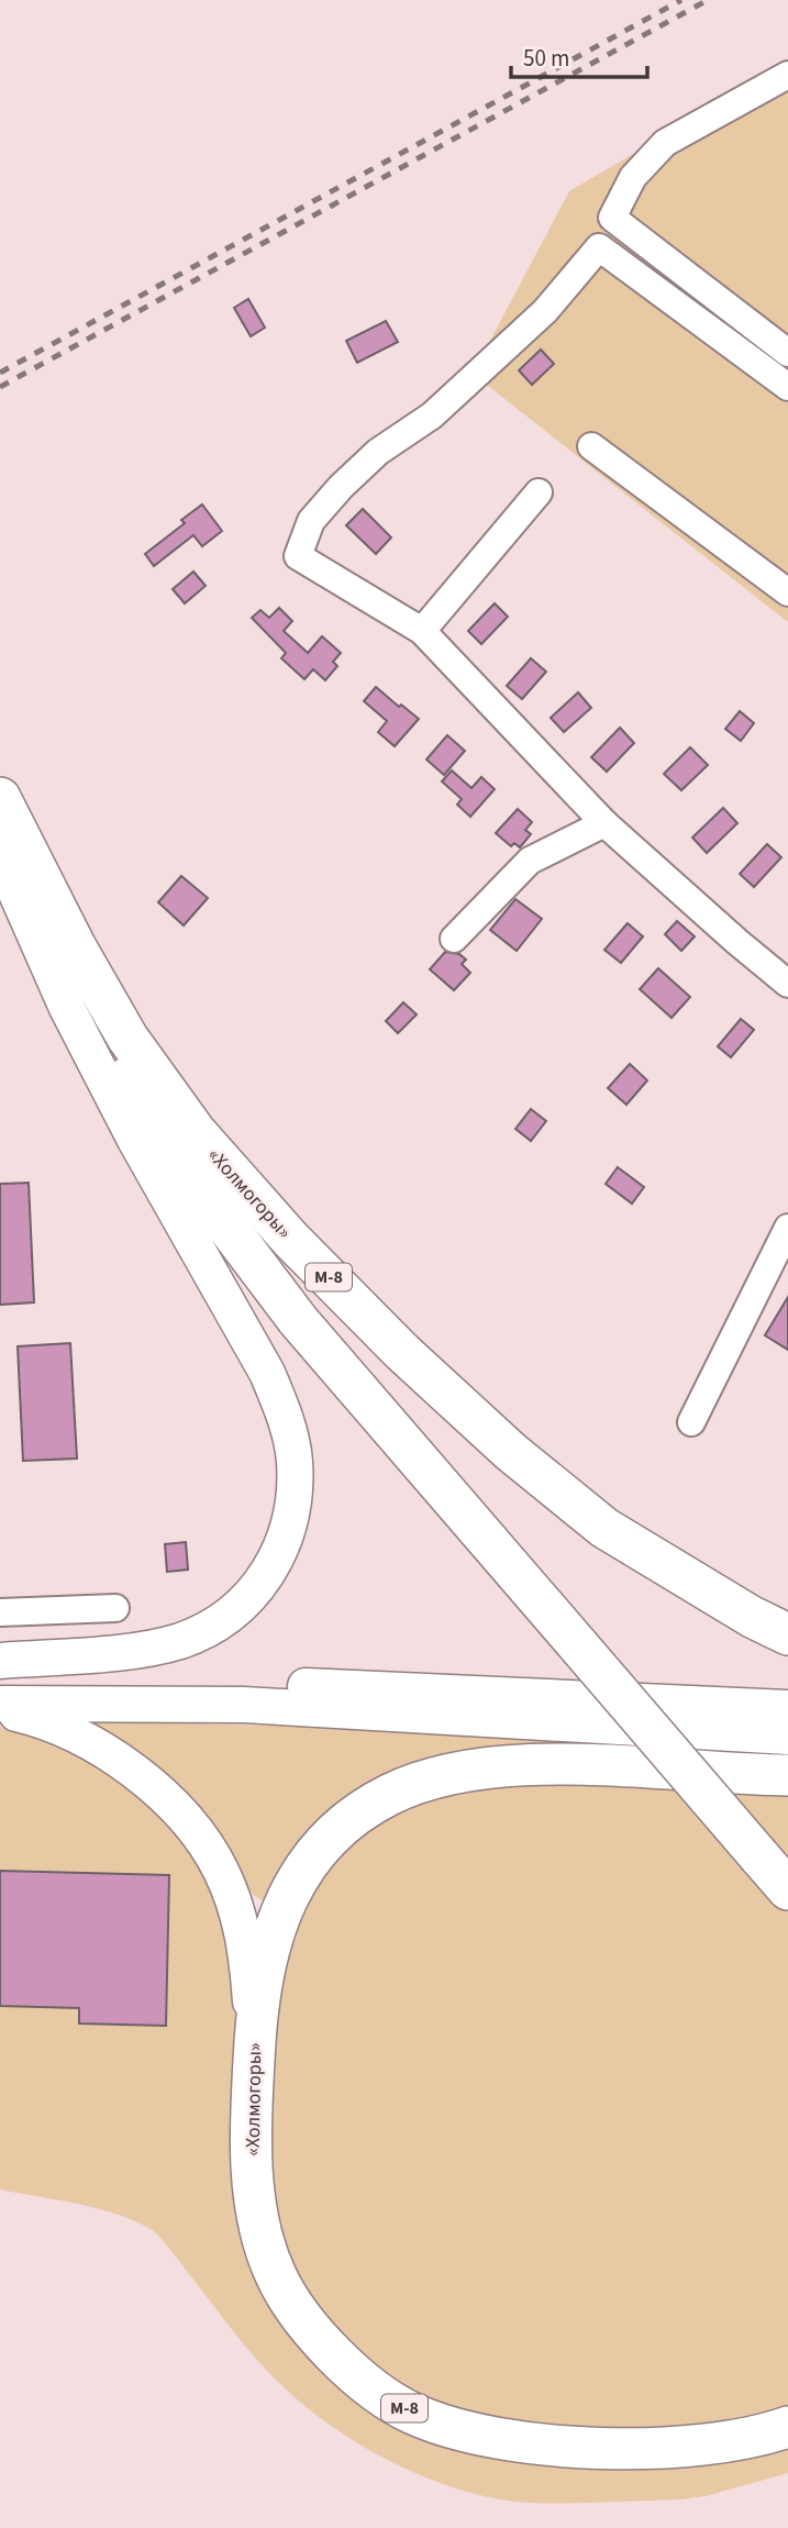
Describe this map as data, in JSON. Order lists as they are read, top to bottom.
{
  "streets": {
    "highway": ["«Холмогоры»", "М-8"]
  },
  "crossings": [
    ["«Холмогоры»", "М-8"]
  ],
  "scale_bar": "50 m"
}
